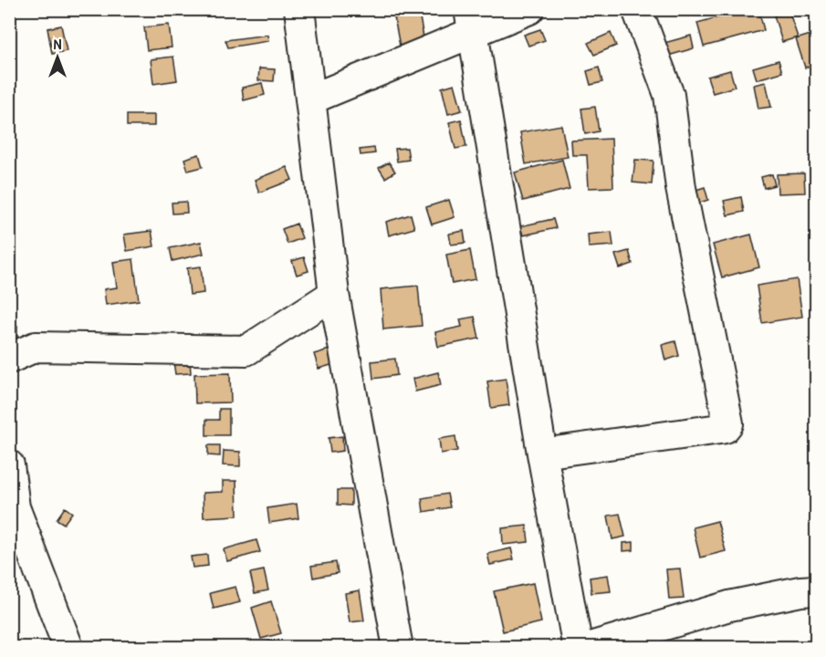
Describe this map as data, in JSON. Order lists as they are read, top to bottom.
{
  "north": "top"
}
